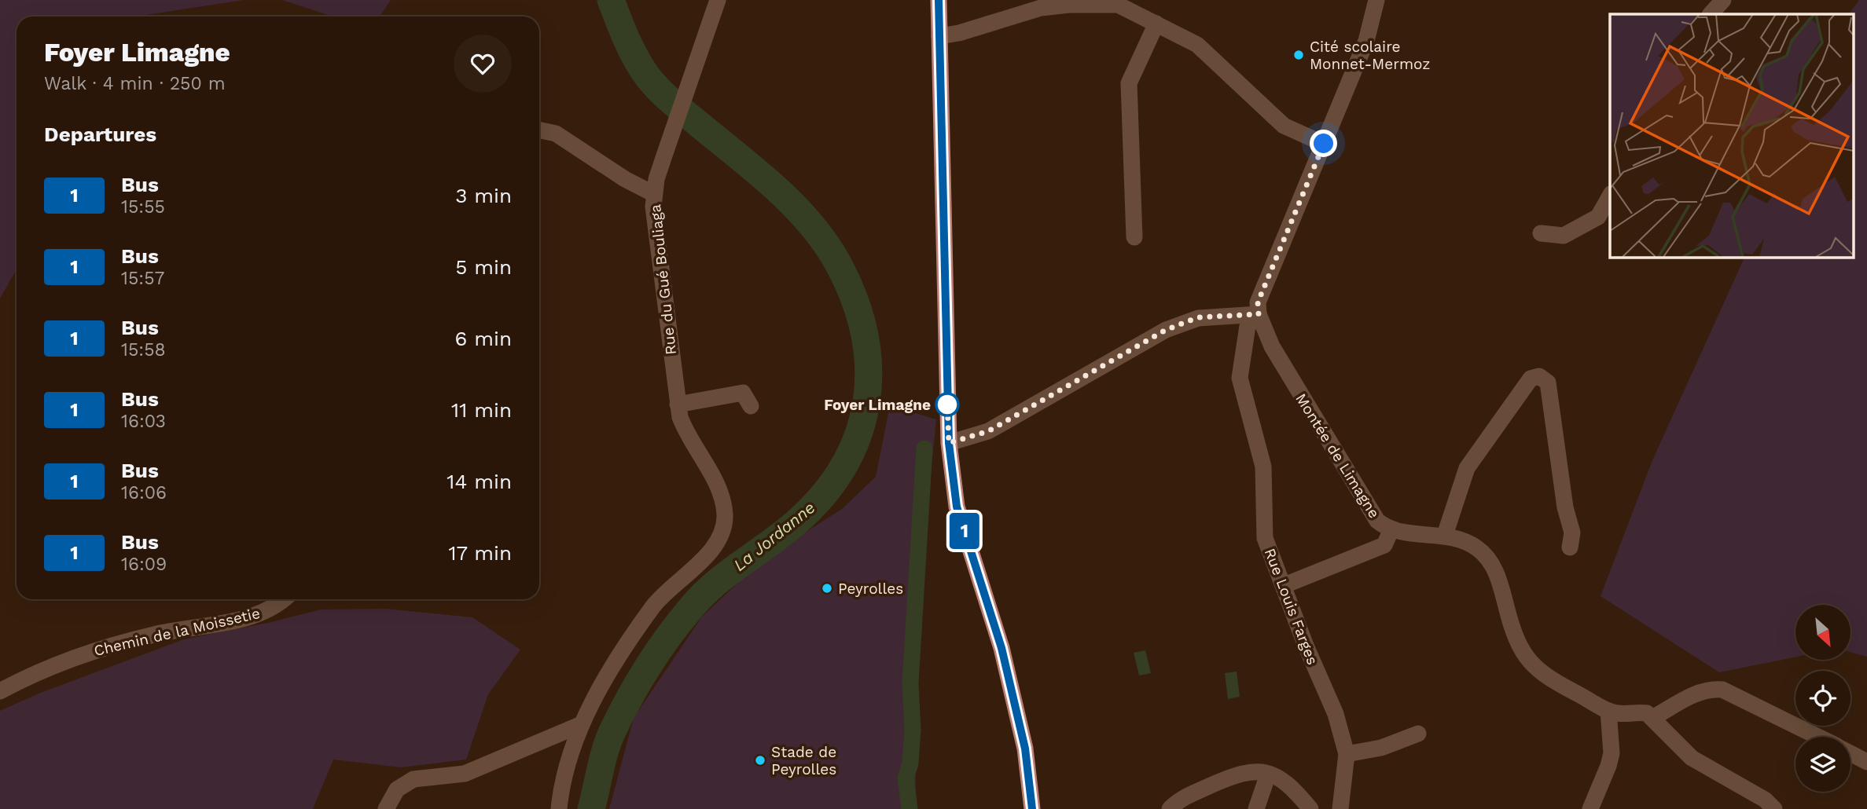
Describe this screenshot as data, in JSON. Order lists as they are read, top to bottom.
{
  "streets": {
    "street": [
      "Rue du Gué Bouliaga",
      "Montée de Limagne",
      "Rue Louis Farges",
      "Chemin de la Moissetie"
    ]
  },
  "crossings": [
    ["Montée de Limagne", "Rue Louis Farges"]
  ],
  "water": ["La Jordanne"],
  "places": [
    "Cité scolaire Monnet-Mermoz",
    "Foyer Limagne",
    "Peyrolles",
    "Stade de Peyrolles"
  ],
  "lines": ["bus line 1"],
  "north": "bottom right",
  "page": {
    "on_map": "1",
    "heading": [
      ["Foyer Limagne", "Walk · 4 min · 250 m"],
      "Departures"
    ],
    "list": [
      {
        "mark": "1",
        "name": "Bus",
        "note": "15:55",
        "value": "3 min"
      },
      {
        "mark": "1",
        "name": "Bus",
        "note": "15:57",
        "value": "5 min"
      },
      {
        "mark": "1",
        "name": "Bus",
        "note": "15:58",
        "value": "6 min"
      },
      {
        "mark": "1",
        "name": "Bus",
        "note": "16:03",
        "value": "11 min"
      },
      {
        "mark": "1",
        "name": "Bus",
        "note": "16:06",
        "value": "14 min"
      },
      {
        "mark": "1",
        "name": "Bus",
        "note": "16:09",
        "value": "17 min"
      }
    ]
  }
}
